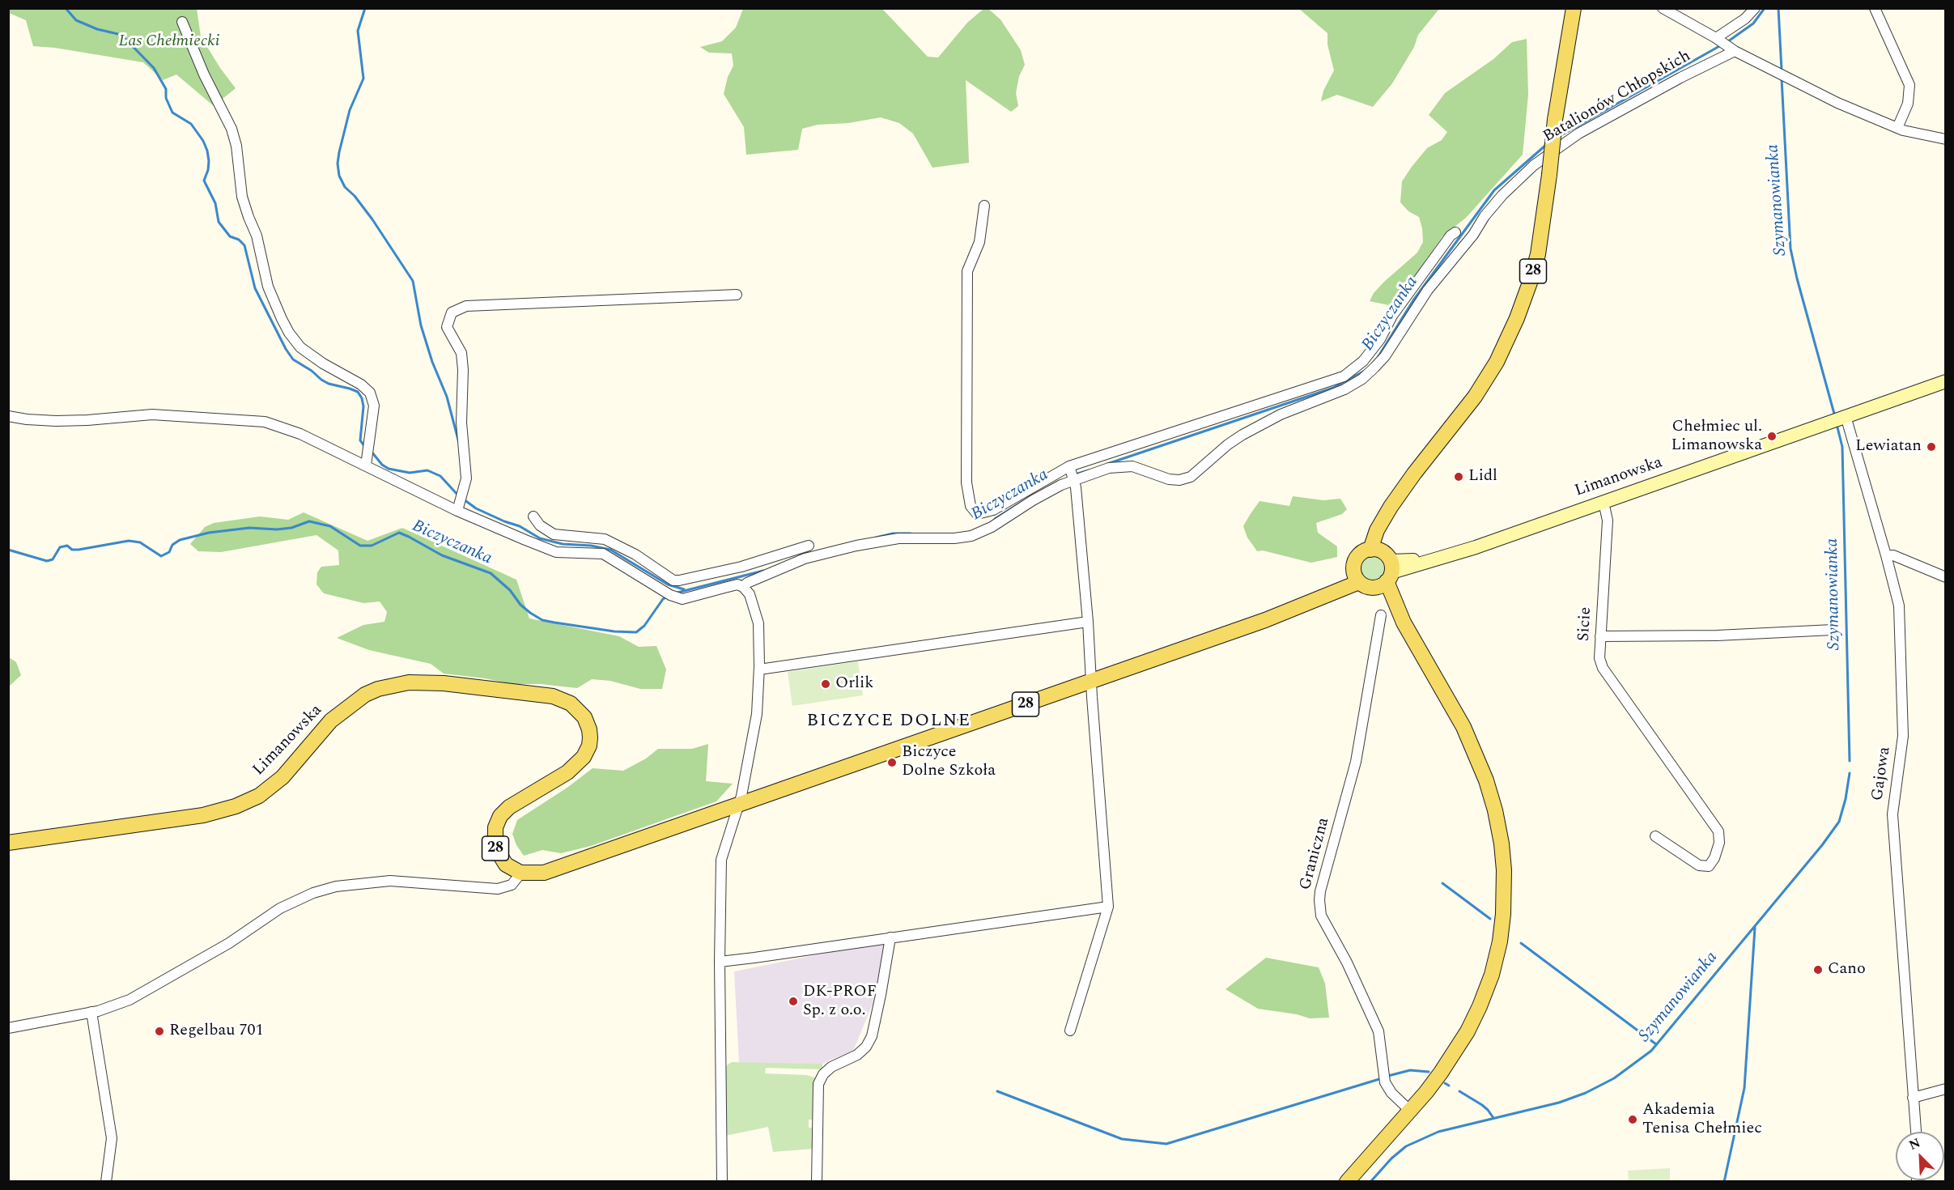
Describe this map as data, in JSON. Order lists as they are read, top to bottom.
{
  "streets": {
    "main road": ["28", "Limanowska"],
    "street": [
      "Batalionów Chłopskich",
      "Sicie",
      "Gajowa",
      "Graniczna"
    ]
  },
  "crossings": [
    ["28", "Limanowska"],
    ["Limanowska", "Sicie"],
    ["Limanowska", "Gajowa"]
  ],
  "districts": ["BICZYCE DOLNE"],
  "water": ["Szymanowianka", "Biczyczanka"],
  "parks": ["Las Chełmiecki"],
  "places": [
    "Chełmiec ul. Limanowska",
    "Lewiatan",
    "Lidl",
    "Orlik",
    "Biczyce Dolne Szkoła",
    "Cano",
    "DK-PROF Sp. z o.o.",
    "Regelbau 701",
    "Akademia Tenisa Chełmiec"
  ],
  "north": "top left"
}
